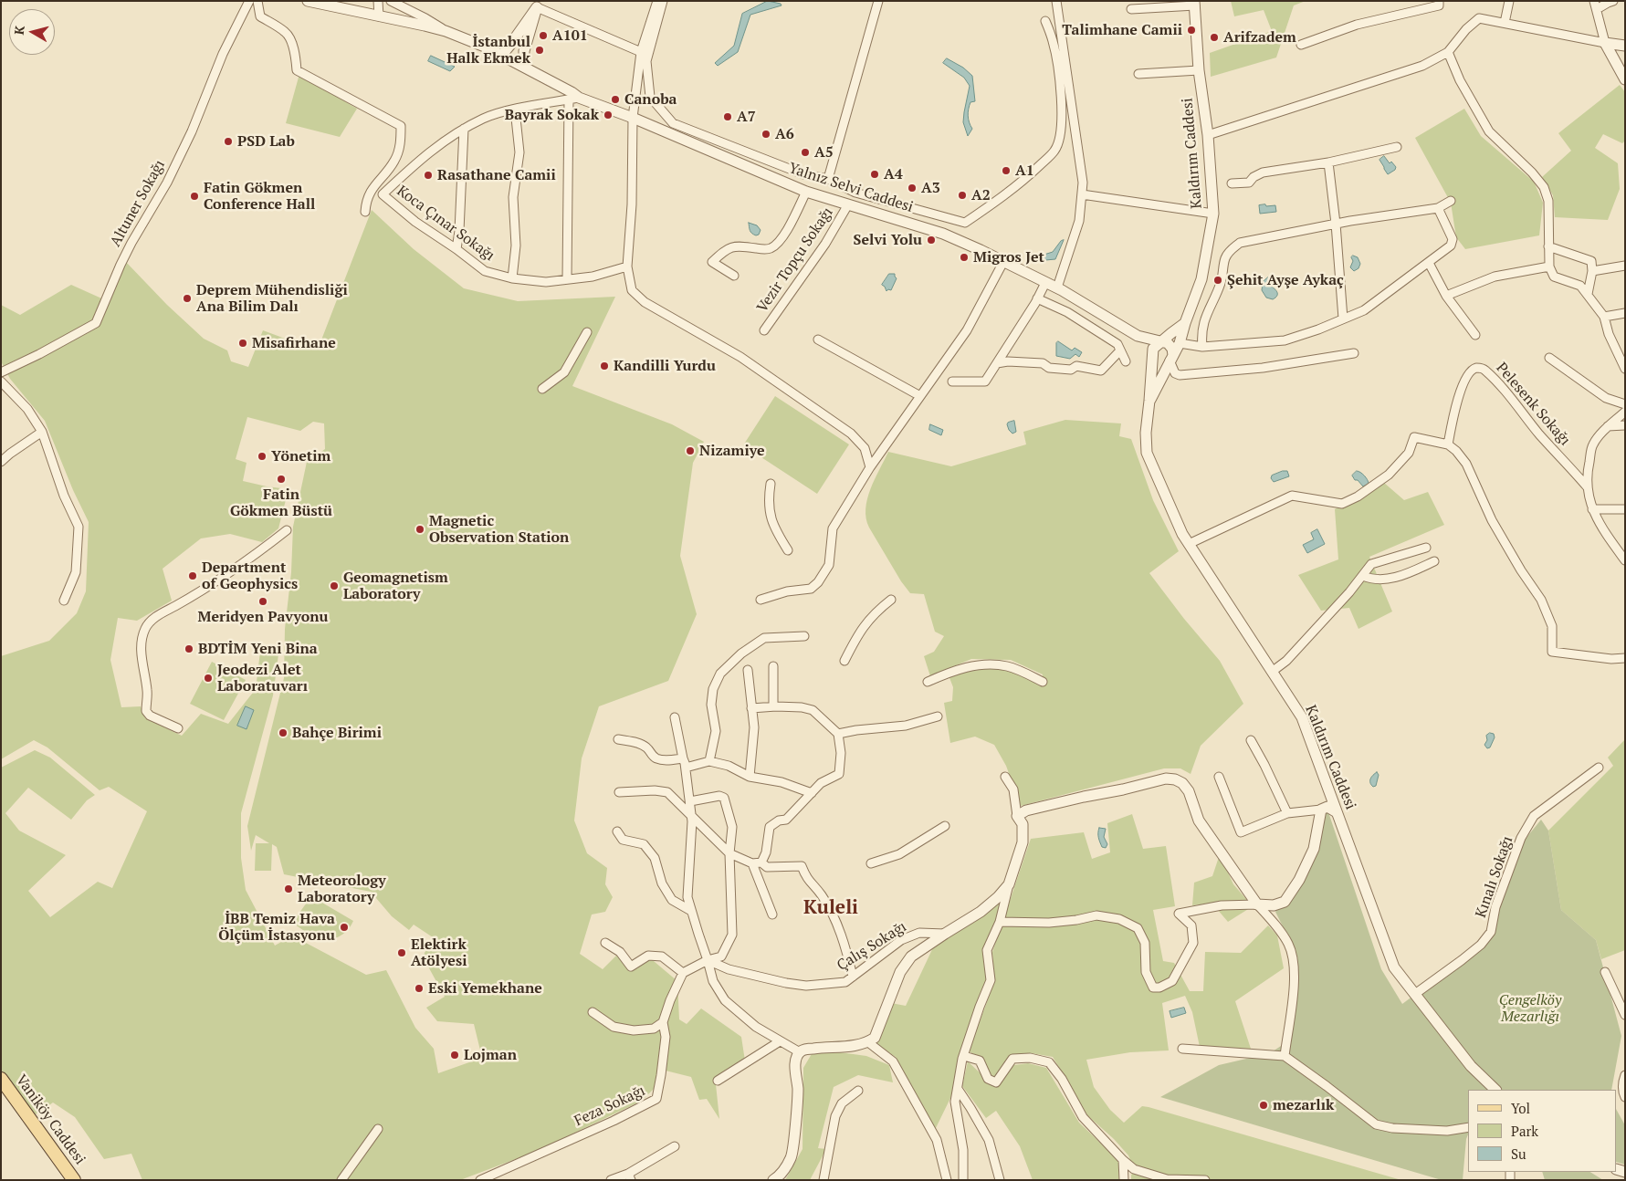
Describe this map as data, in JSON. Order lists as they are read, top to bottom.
{
  "streets": {
    "main road": ["Vaniköy Caddesi"],
    "street": [
      "Kaldırım Caddesi",
      "Yalnız Selvi Caddesi",
      "Altuner Sokağı",
      "Koca Çınar Sokağı",
      "Vezir Topçu Sokağı",
      "Pelesenk Sokağı",
      "Kınalı Sokağı",
      "Çalış Sokağı",
      "Feza Sokağı"
    ]
  },
  "crossings": [
    ["Kaldırım Caddesi", "Kınalı Sokağı"],
    ["Yalnız Selvi Caddesi", "Vezir Topçu Sokağı"]
  ],
  "districts": ["Kuleli"],
  "parks": ["Çengelköy Mezarlığı"],
  "places": [
    "Talimhane Camii",
    "A101",
    "Arifzadem",
    "İstanbul Halk Ekmek",
    "Canoba",
    "Bayrak Sokak",
    "A7",
    "A6",
    "PSD Lab",
    "A5",
    "A1",
    "A4",
    "Rasathane Camii",
    "A3",
    "A2",
    "Fatin Gökmen Conference Hall",
    "Selvi Yolu",
    "Migros Jet",
    "Şehit Ayşe Aykaç",
    "Deprem Mühendisliği Ana Bilim Dalı",
    "Misafirhane",
    "Kandilli Yurdu",
    "Nizamiye",
    "Yönetim",
    "Fatin Gökmen Büstü",
    "Magnetic Observation Station",
    "Department of Geophysics",
    "Geomagnetism Laboratory",
    "Meridyen Pavyonu",
    "BDTİM Yeni Bina",
    "Jeodezi Alet Laboratuvarı",
    "Bahçe Birimi",
    "Meteorology Laboratory",
    "İBB Temiz Hava Ölçüm İstasyonu",
    "Elektirk Atölyesi",
    "Eski Yemekhane",
    "Lojman",
    "mezarlık"
  ],
  "legend": ["Yol", "Park", "Su"],
  "north": "left"
}
